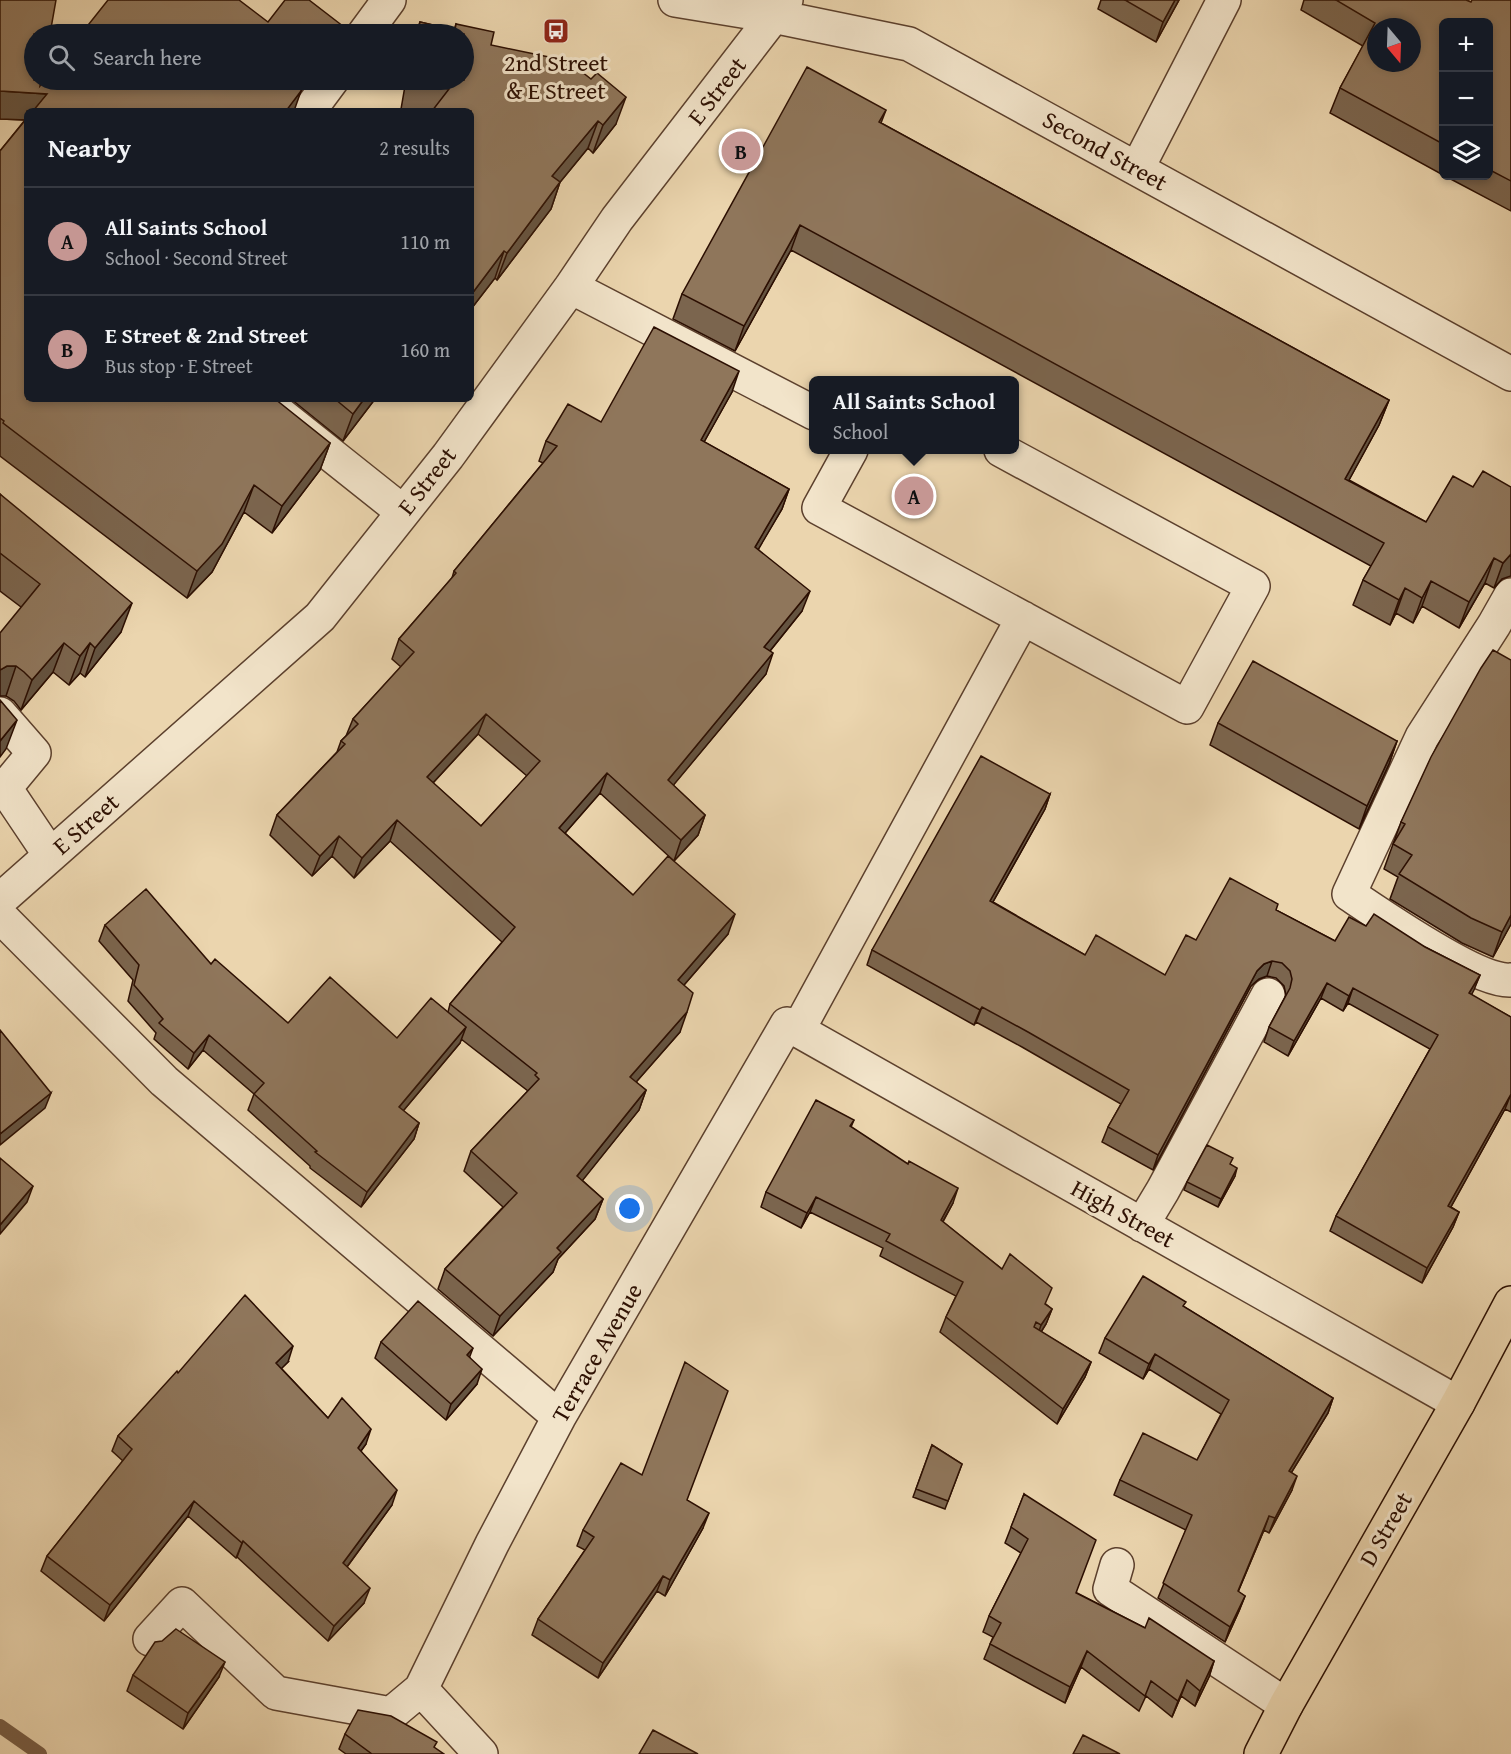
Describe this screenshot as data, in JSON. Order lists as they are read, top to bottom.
{
  "streets": {
    "main road": ["D Street"],
    "street": [
      "E Street",
      "Second Street",
      "High Street",
      "Terrace Avenue"
    ]
  },
  "crossings": [
    ["E Street", "Second Street"],
    ["High Street", "Terrace Avenue"],
    ["High Street", "D Street"]
  ],
  "places": {
    "bus stop": ["2nd Street & E Street"]
  },
  "north": "bottom",
  "page": {
    "map_buttons": ["+", "−"],
    "search": "Search here",
    "heading": ["Nearby", "2 results"],
    "pins": ["B", "A"],
    "list": [
      {
        "mark": "A",
        "name": "All Saints School",
        "note": "School · Second Street",
        "value": "110 m"
      },
      {
        "mark": "B",
        "name": "E Street & 2nd Street",
        "note": "Bus stop · E Street",
        "value": "160 m"
      }
    ],
    "popup": ["All Saints School", "School"]
  }
}
